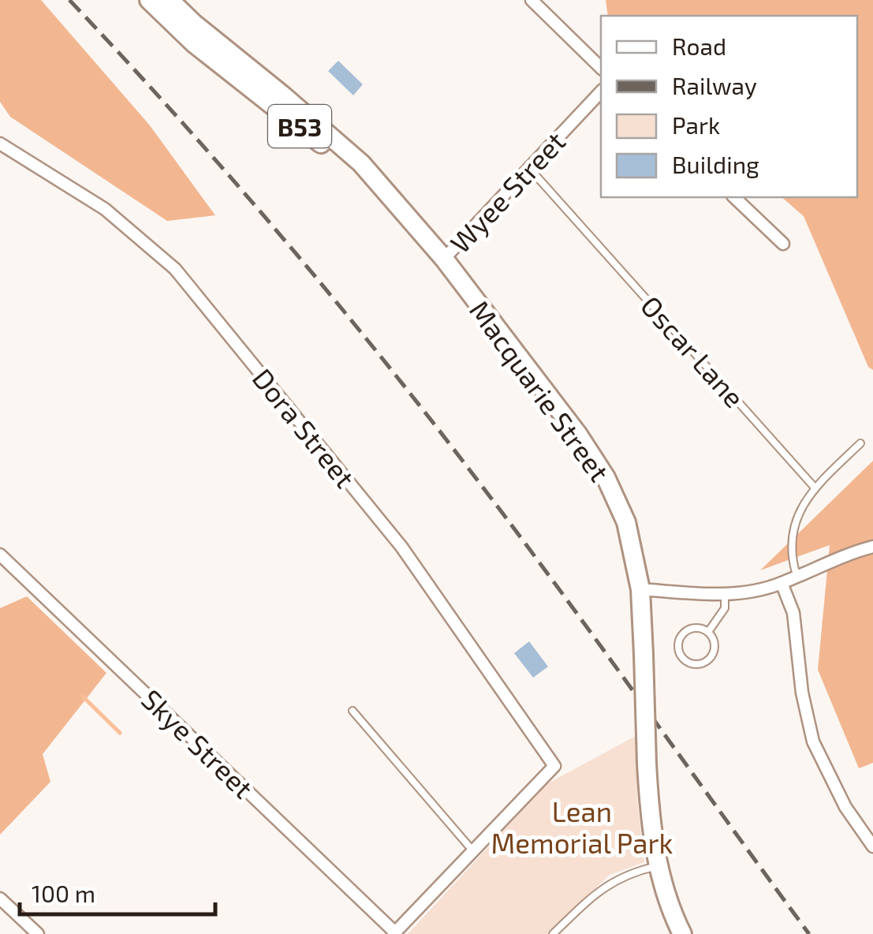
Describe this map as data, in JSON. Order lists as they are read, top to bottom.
{
  "streets": {
    "main road": ["B53", "Macquarie Street"],
    "street": ["Wyee Street", "Dora Street", "Skye Street"],
    "lane": ["Oscar Lane"]
  },
  "crossings": [
    ["B53", "Macquarie Street"],
    ["Wyee Street", "Oscar Lane"],
    ["Wyee Street", "Macquarie Street"]
  ],
  "parks": ["Lean Memorial Park"],
  "legend": [
    "Road",
    "Railway",
    "Park",
    "Building"
  ],
  "scale_bar": "100 m"
}
